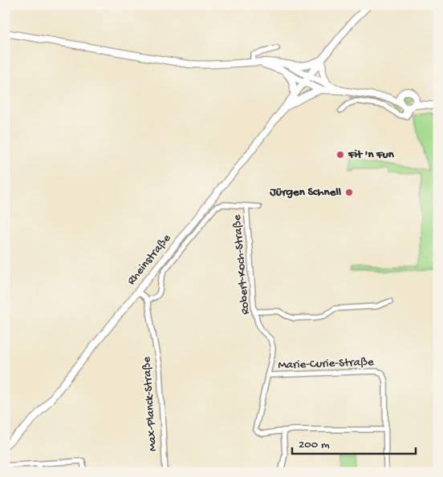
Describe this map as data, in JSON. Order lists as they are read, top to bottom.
{
  "streets": {
    "main road": ["Rheinstraße"],
    "street": ["Robert-Koch-Straße", "Marie-Curie-Straße", "Max-Planck-Straße"]
  },
  "crossings": [
    ["Rheinstraße", "Robert-Koch-Straße"],
    ["Rheinstraße", "Max-Planck-Straße"],
    ["Robert-Koch-Straße", "Marie-Curie-Straße"]
  ],
  "places": ["Fit 'n Fun", "Jürgen Schnell"],
  "scale_bar": "200 m"
}
